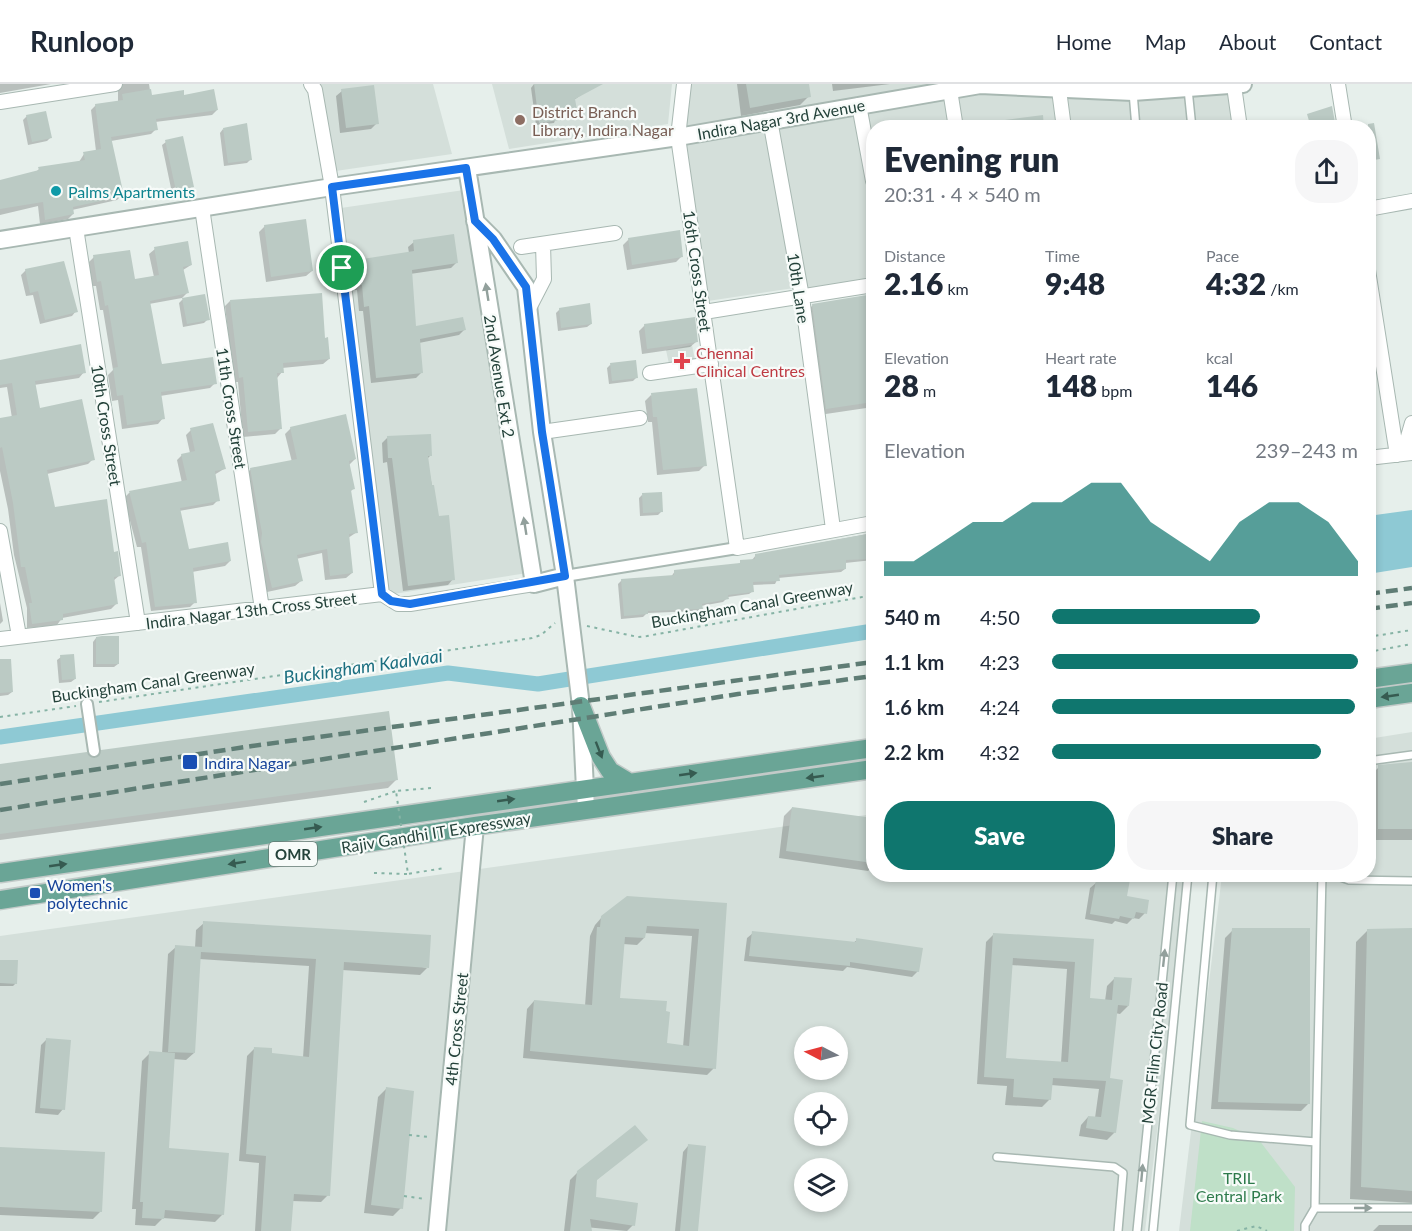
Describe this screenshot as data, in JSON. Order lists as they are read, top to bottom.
{
  "streets": {
    "main road": ["Rajiv Gandhi IT Expressway", "OMR"],
    "street": [
      "Indira Nagar 3rd Avenue",
      "16th Cross Street",
      "10th Lane",
      "2nd Avenue Ext 2",
      "11th Cross Street",
      "10th Cross Street",
      "Indira Nagar 13th Cross Street",
      "4th Cross Street"
    ],
    "lane": ["MGR Film City Road"],
    "path": ["Buckingham Canal Greenway"]
  },
  "crossings": [
    ["Indira Nagar 3rd Avenue", "16th Cross Street"],
    ["Indira Nagar 3rd Avenue", "10th Lane"],
    ["Indira Nagar 3rd Avenue", "2nd Avenue Ext 2"],
    ["Indira Nagar 3rd Avenue", "11th Cross Street"],
    ["Indira Nagar 3rd Avenue", "10th Cross Street"],
    ["2nd Avenue Ext 2", "Indira Nagar 13th Cross Street"],
    ["11th Cross Street", "Indira Nagar 13th Cross Street"],
    ["10th Cross Street", "Indira Nagar 13th Cross Street"],
    ["Rajiv Gandhi IT Expressway", "4th Cross Street"]
  ],
  "water": ["Buckingham Kaalvaai"],
  "parks": ["TRIL Central Park"],
  "places": {
    "other": ["District Branch Library, Indira Nagar", "Palms Apartments"],
    "health": ["Chennai Clinical Centres"],
    "transit": ["Indira Nagar", "Women's polytechnic"]
  },
  "north": "left",
  "page": {
    "header": "Runloop",
    "nav": [
      "Home",
      "Map",
      "About",
      "Contact"
    ],
    "heading": ["Evening run", "20:31 · 4 × 540 m"],
    "stats": [
      ["Distance", "2.16 km"],
      ["Time", "9:48"],
      ["Pace", "4:32 /km"],
      ["Elevation", "28 m"],
      ["Heart rate", "148 bpm"],
      ["kcal", "146"]
    ],
    "chart": ["Elevation", "239–243 m"],
    "list": [
      {
        "name": "540 m",
        "note": "4:50"
      },
      {
        "name": "1.1 km",
        "note": "4:23"
      },
      {
        "name": "1.6 km",
        "note": "4:24"
      },
      {
        "name": "2.2 km",
        "note": "4:32"
      }
    ],
    "buttons": ["Save", "Share"]
  }
}
